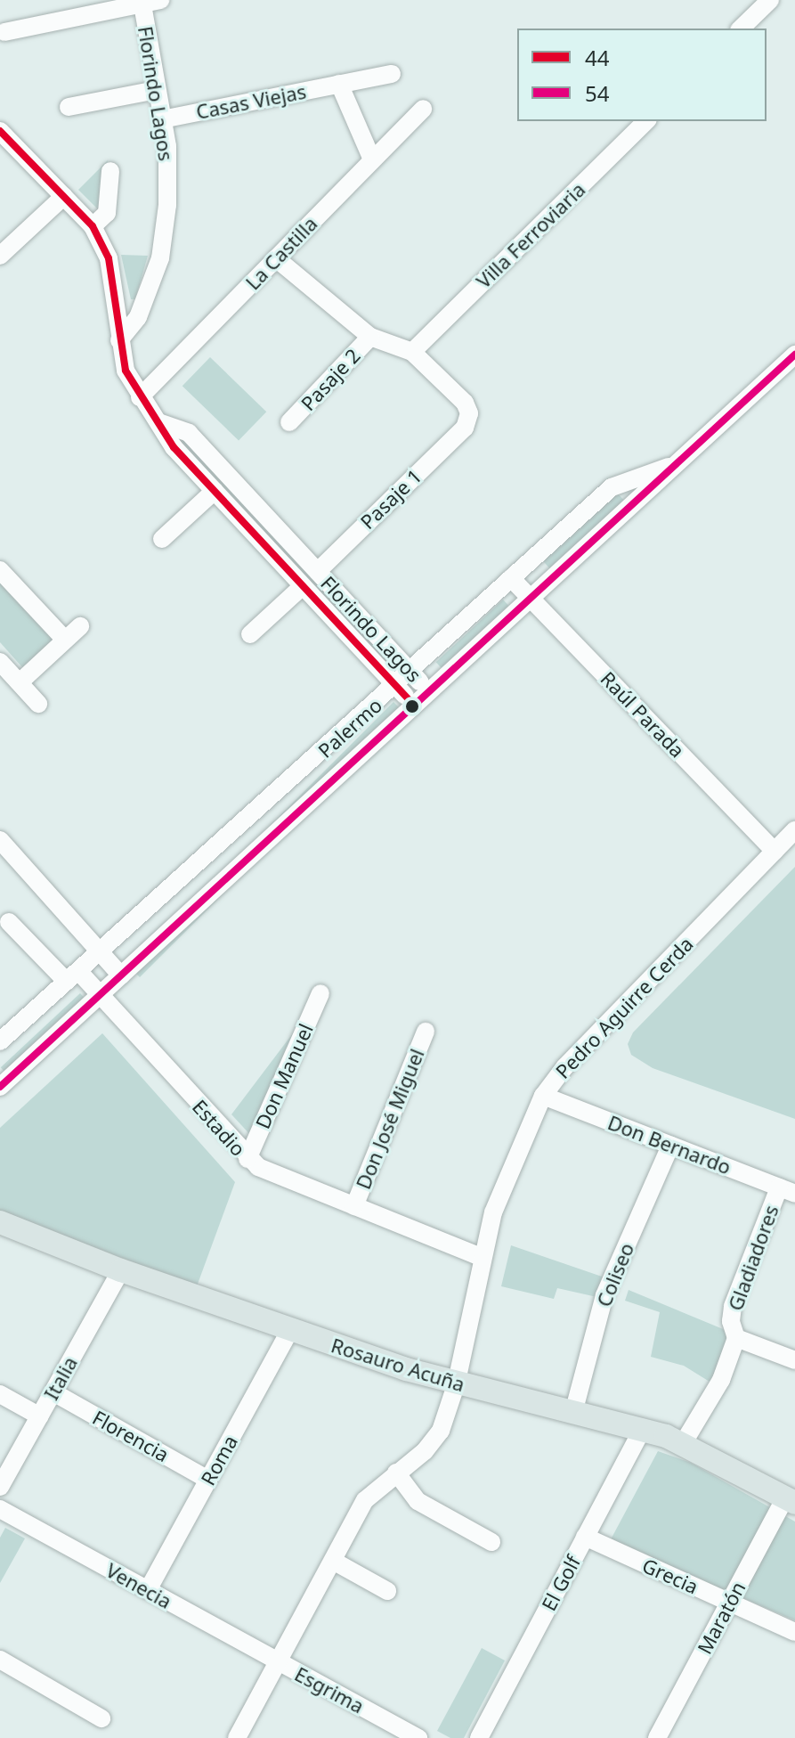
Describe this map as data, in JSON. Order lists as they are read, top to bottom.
{
  "streets": {
    "main road": ["Rosauro Acuña"],
    "street": [
      "Florindo Lagos",
      "Casas Viejas",
      "Villa Ferroviaria",
      "La Castilla",
      "Pasaje 2",
      "Pasaje 1",
      "Raúl Parada",
      "Palermo",
      "Pedro Aguirre Cerda",
      "Don Manuel",
      "Don José Miguel",
      "Estadio",
      "Don Bernardo",
      "Gladiadores",
      "Coliseo",
      "Italia",
      "Florencia",
      "Roma",
      "Grecia",
      "El Golf",
      "Venecia",
      "Maratón",
      "Esgrima"
    ]
  },
  "crossings": [
    ["Florindo Lagos", "Casas Viejas"],
    ["Florindo Lagos", "La Castilla"],
    ["Florindo Lagos", "Pasaje 1"],
    ["Florindo Lagos", "Palermo"],
    ["Villa Ferroviaria", "Pasaje 1"],
    ["Raúl Parada", "Palermo"],
    ["Raúl Parada", "Pedro Aguirre Cerda"],
    ["Palermo", "Estadio"],
    ["Pedro Aguirre Cerda", "Estadio"],
    ["Pedro Aguirre Cerda", "Don Bernardo"],
    ["Pedro Aguirre Cerda", "Rosauro Acuña"],
    ["Pedro Aguirre Cerda", "Venecia"],
    ["Pedro Aguirre Cerda", "Esgrima"],
    ["Don Manuel", "Estadio"],
    ["Don José Miguel", "Estadio"],
    ["Don Bernardo", "Gladiadores"],
    ["Don Bernardo", "Coliseo"],
    ["Gladiadores", "Rosauro Acuña"],
    ["Coliseo", "Rosauro Acuña"],
    ["Rosauro Acuña", "Italia"],
    ["Rosauro Acuña", "Roma"],
    ["Rosauro Acuña", "El Golf"],
    ["Rosauro Acuña", "Maratón"],
    ["Italia", "Florencia"],
    ["Florencia", "Roma"],
    ["Roma", "Venecia"],
    ["Grecia", "El Golf"],
    ["Grecia", "Maratón"],
    ["Venecia", "Esgrima"]
  ],
  "lines": ["transit line 44", "transit line 54"],
  "legend": ["44", "54"]
}
